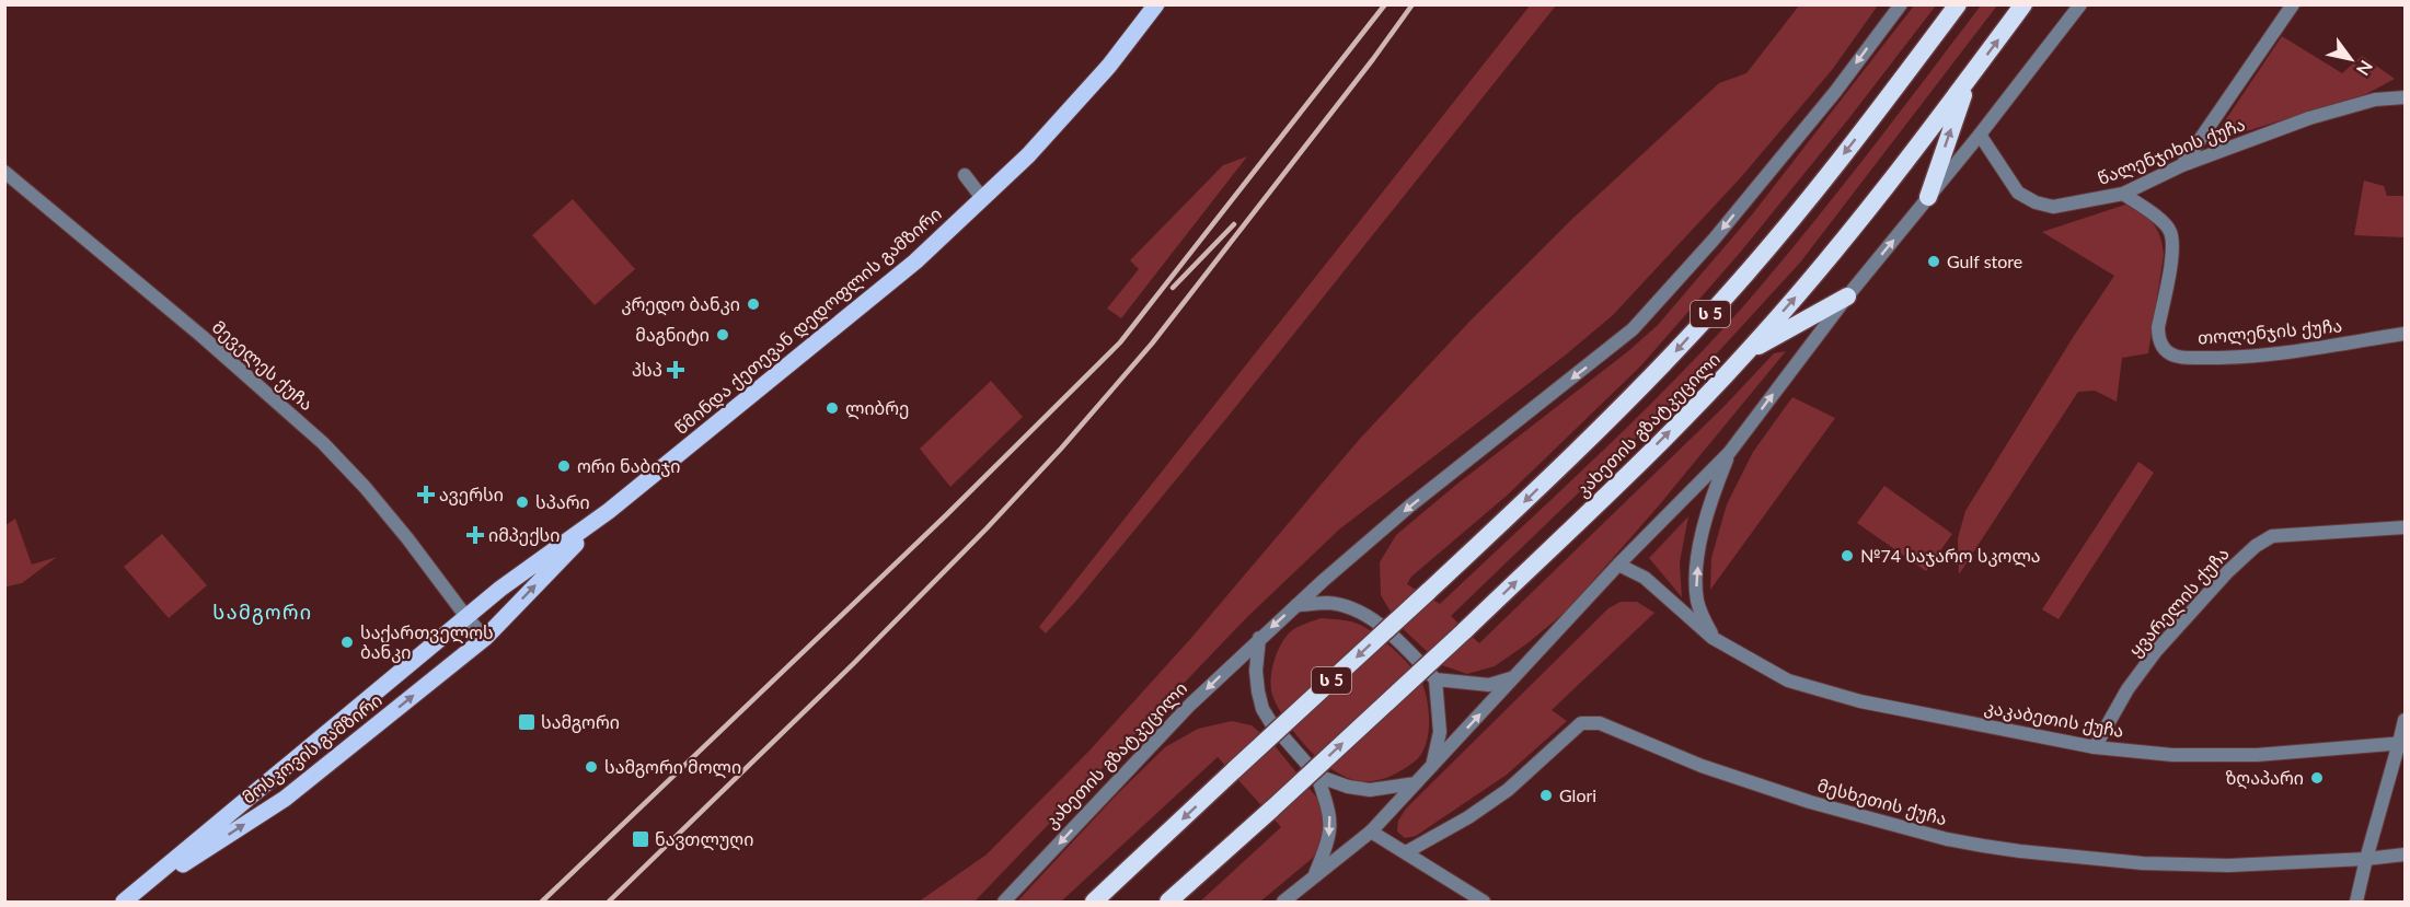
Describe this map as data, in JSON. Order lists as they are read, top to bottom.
{
  "streets": {
    "highway": ["ს 5", "კახეთის გზატკეცილი"],
    "main road": ["წმინდა ქეთევან დედოფლის გამზირი", "მოსკოვის გამზირი"],
    "street": [
      "წალენჯიხის ქუჩა",
      "თოლენჯის ქუჩა",
      "მეველეს ქუჩა",
      "ყვარელის ქუჩა",
      "კაკაბეთის ქუჩა",
      "მესხეთის ქუჩა"
    ]
  },
  "crossings": [
    ["წალენჯიხის ქუჩა", "თოლენჯის ქუჩა"],
    ["წმინდა ქეთევან დედოფლის გამზირი", "მეველეს ქუჩა"],
    ["წმინდა ქეთევან დედოფლის გამზირი", "მოსკოვის გამზირი"],
    ["მეველეს ქუჩა", "მოსკოვის გამზირი"],
    ["ყვარელის ქუჩა", "კაკაბეთის ქუჩა"]
  ],
  "districts": ["სამგორი"],
  "places": {
    "other": [
      "Gulf store",
      "კრედო ბანკი",
      "მაგნიტი",
      "ლიბრე",
      "ორი ნაბიჯი",
      "სპარი",
      "№74 საჯარო სკოლა",
      "საქართველოს ბანკი",
      "სამგორი მოლი",
      "ზღაპარი",
      "Glori"
    ],
    "health": ["პსპ", "ავერსი", "იმპექსი"],
    "transit": ["სამგორი", "ნავთლუღი"]
  },
  "north": "bottom right"
}
